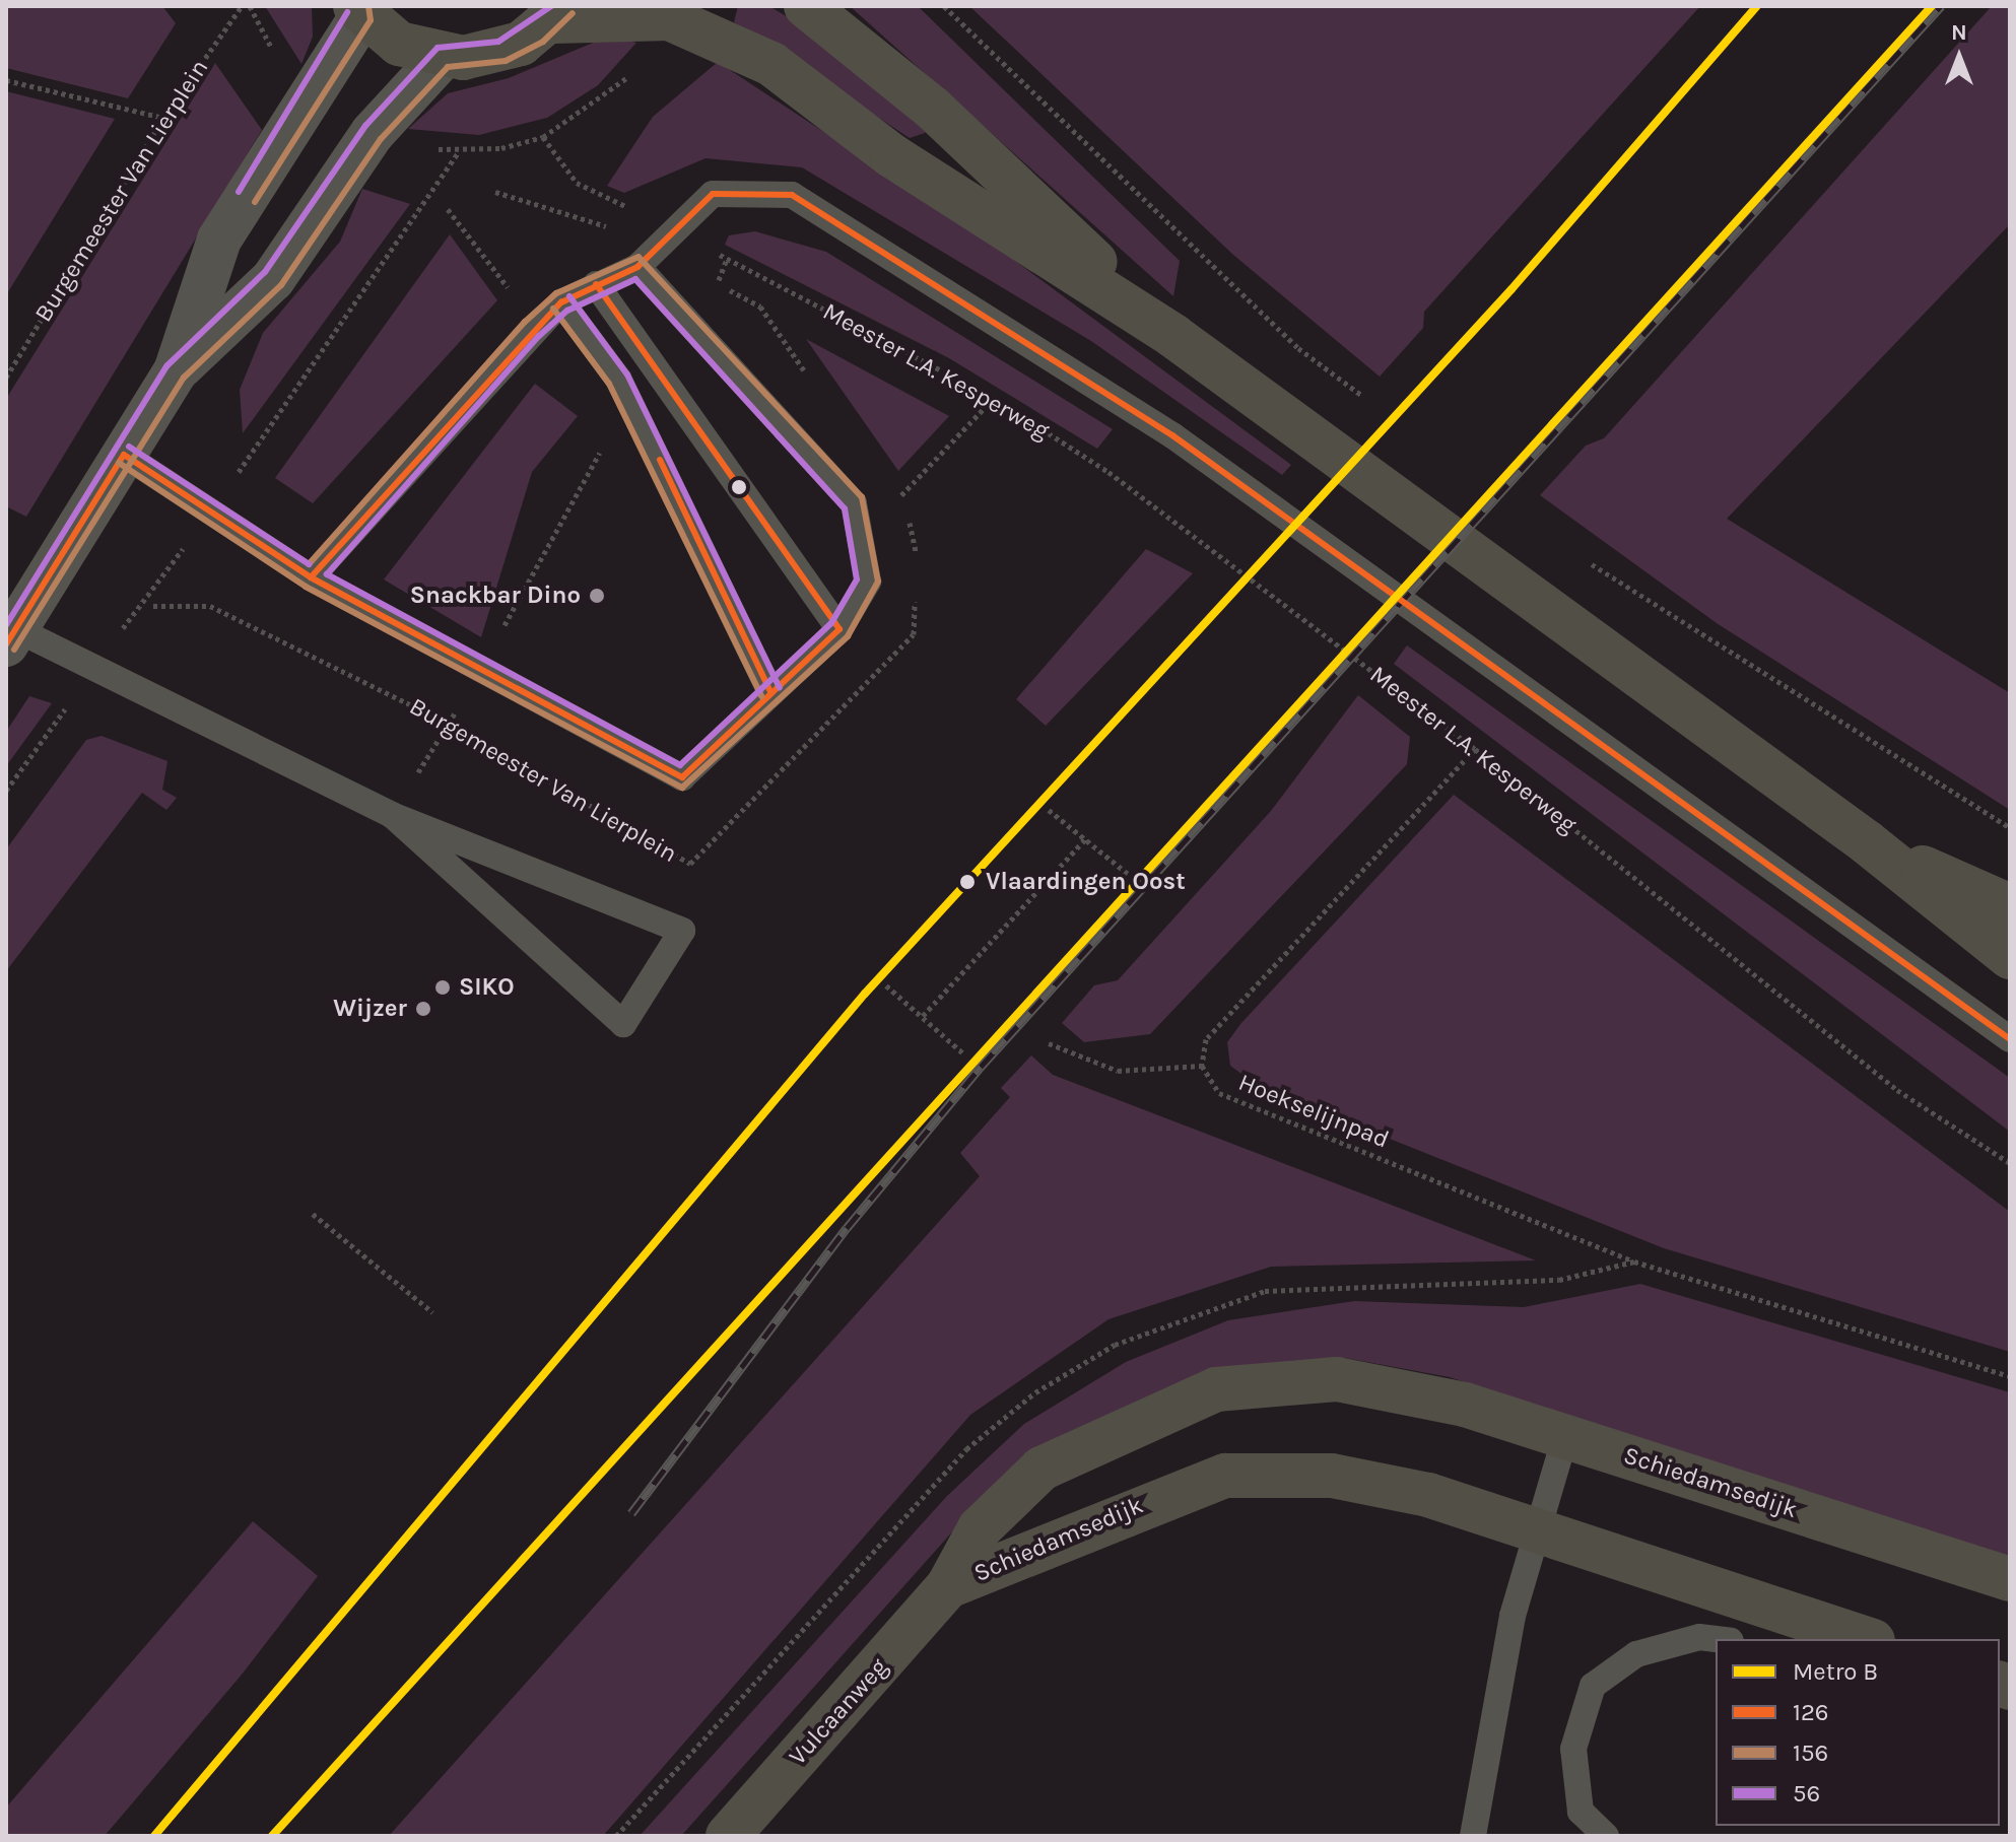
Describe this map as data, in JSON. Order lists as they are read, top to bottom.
{
  "streets": {
    "main road": ["Schiedamsedijk", "Vulcaanweg"],
    "path": ["Burgemeester Van Lierplein", "Meester L.A. Kesperweg", "Hoekselijnpad"]
  },
  "crossings": [
    ["Schiedamsedijk", "Vulcaanweg"]
  ],
  "places": [
    "Snackbar Dino",
    "Vlaardingen Oost",
    "SIKO",
    "Wijzer"
  ],
  "lines": [
    "metro line B",
    "transit line 156",
    "transit line 56",
    "transit line 126"
  ],
  "legend": [
    "Metro B",
    "126",
    "156",
    "56"
  ],
  "north": "top"
}
